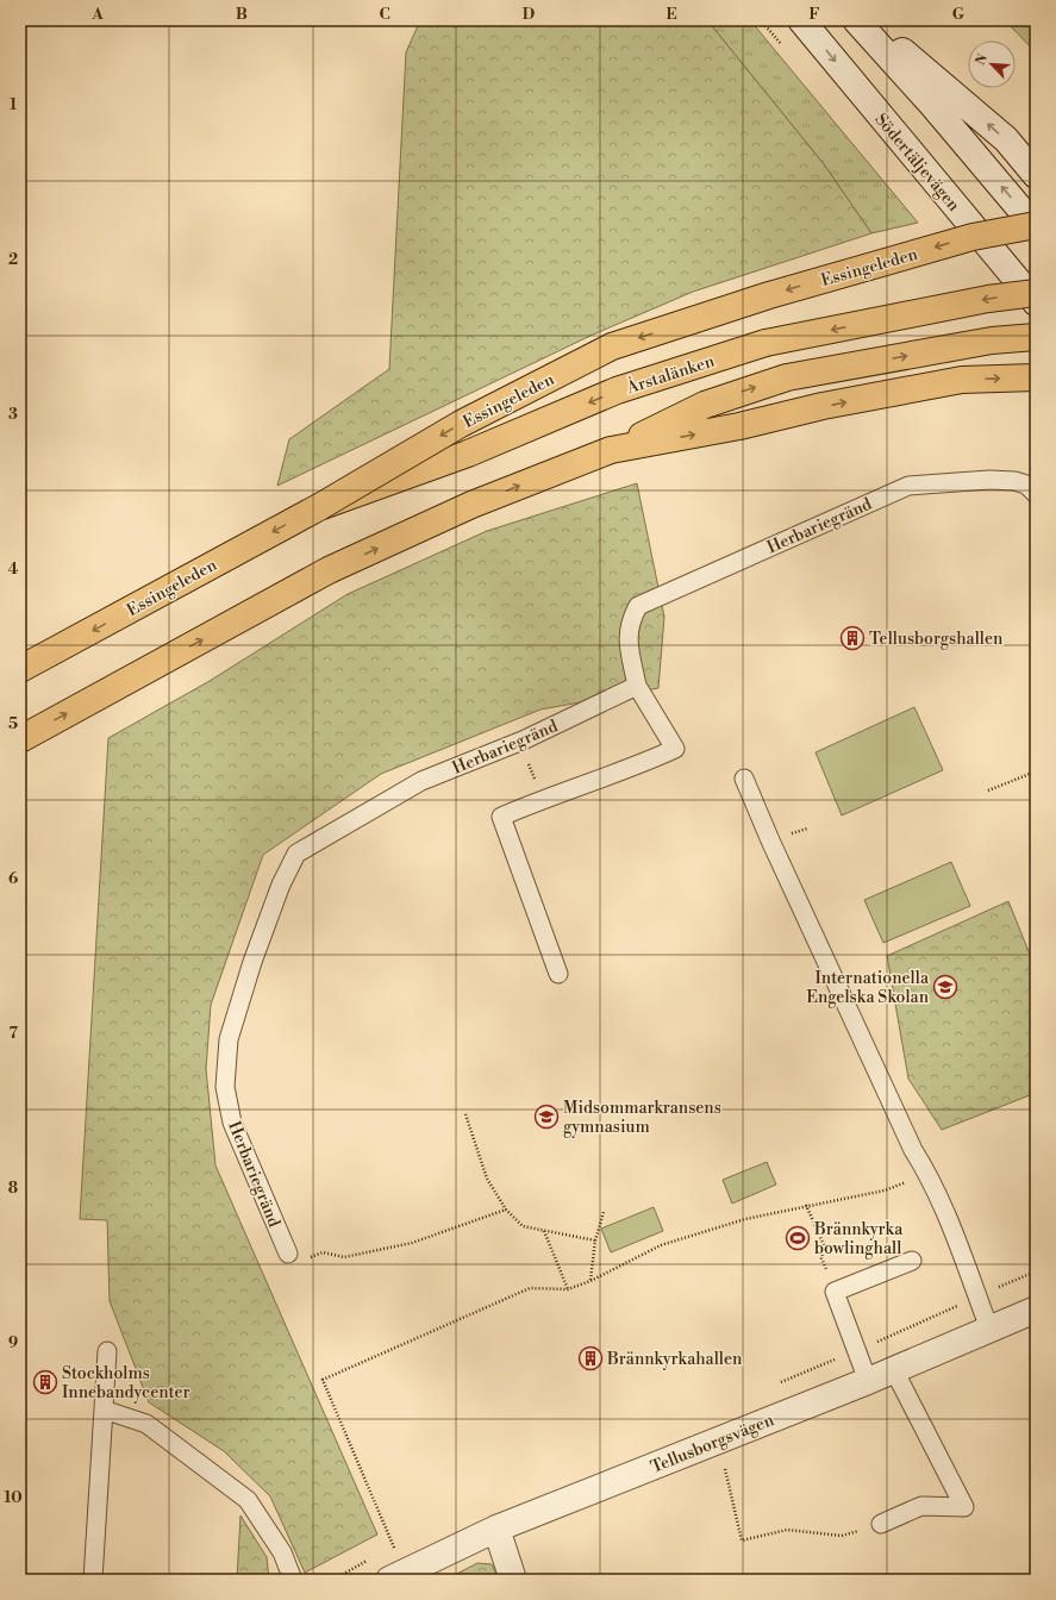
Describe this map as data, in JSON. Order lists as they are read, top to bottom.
{
  "streets": {
    "highway": ["Essingeleden", "Årstalänken"],
    "main road": ["Södertäljevägen", "Tellusborgsvägen"],
    "lane": ["Herbariegränd"]
  },
  "crossings": [
    ["Essingeleden", "Årstalänken"]
  ],
  "places": {
    "building": ["Tellusborgshallen", "Brännkyrkahallen", "Stockholms Innebandycenter"],
    "school or university": ["Internationella Engelska Skolan", "Midsommarkransens gymnasium"],
    "sports": ["Brännkyrka bowlinghall"]
  },
  "north": "top left",
  "grid": {
    "columns": [
      "A",
      "B",
      "C",
      "D",
      "E",
      "F",
      "G"
    ],
    "rows": [
      "1",
      "2",
      "3",
      "4",
      "5",
      "6",
      "7",
      "8",
      "9",
      "10"
    ]
  }
}
